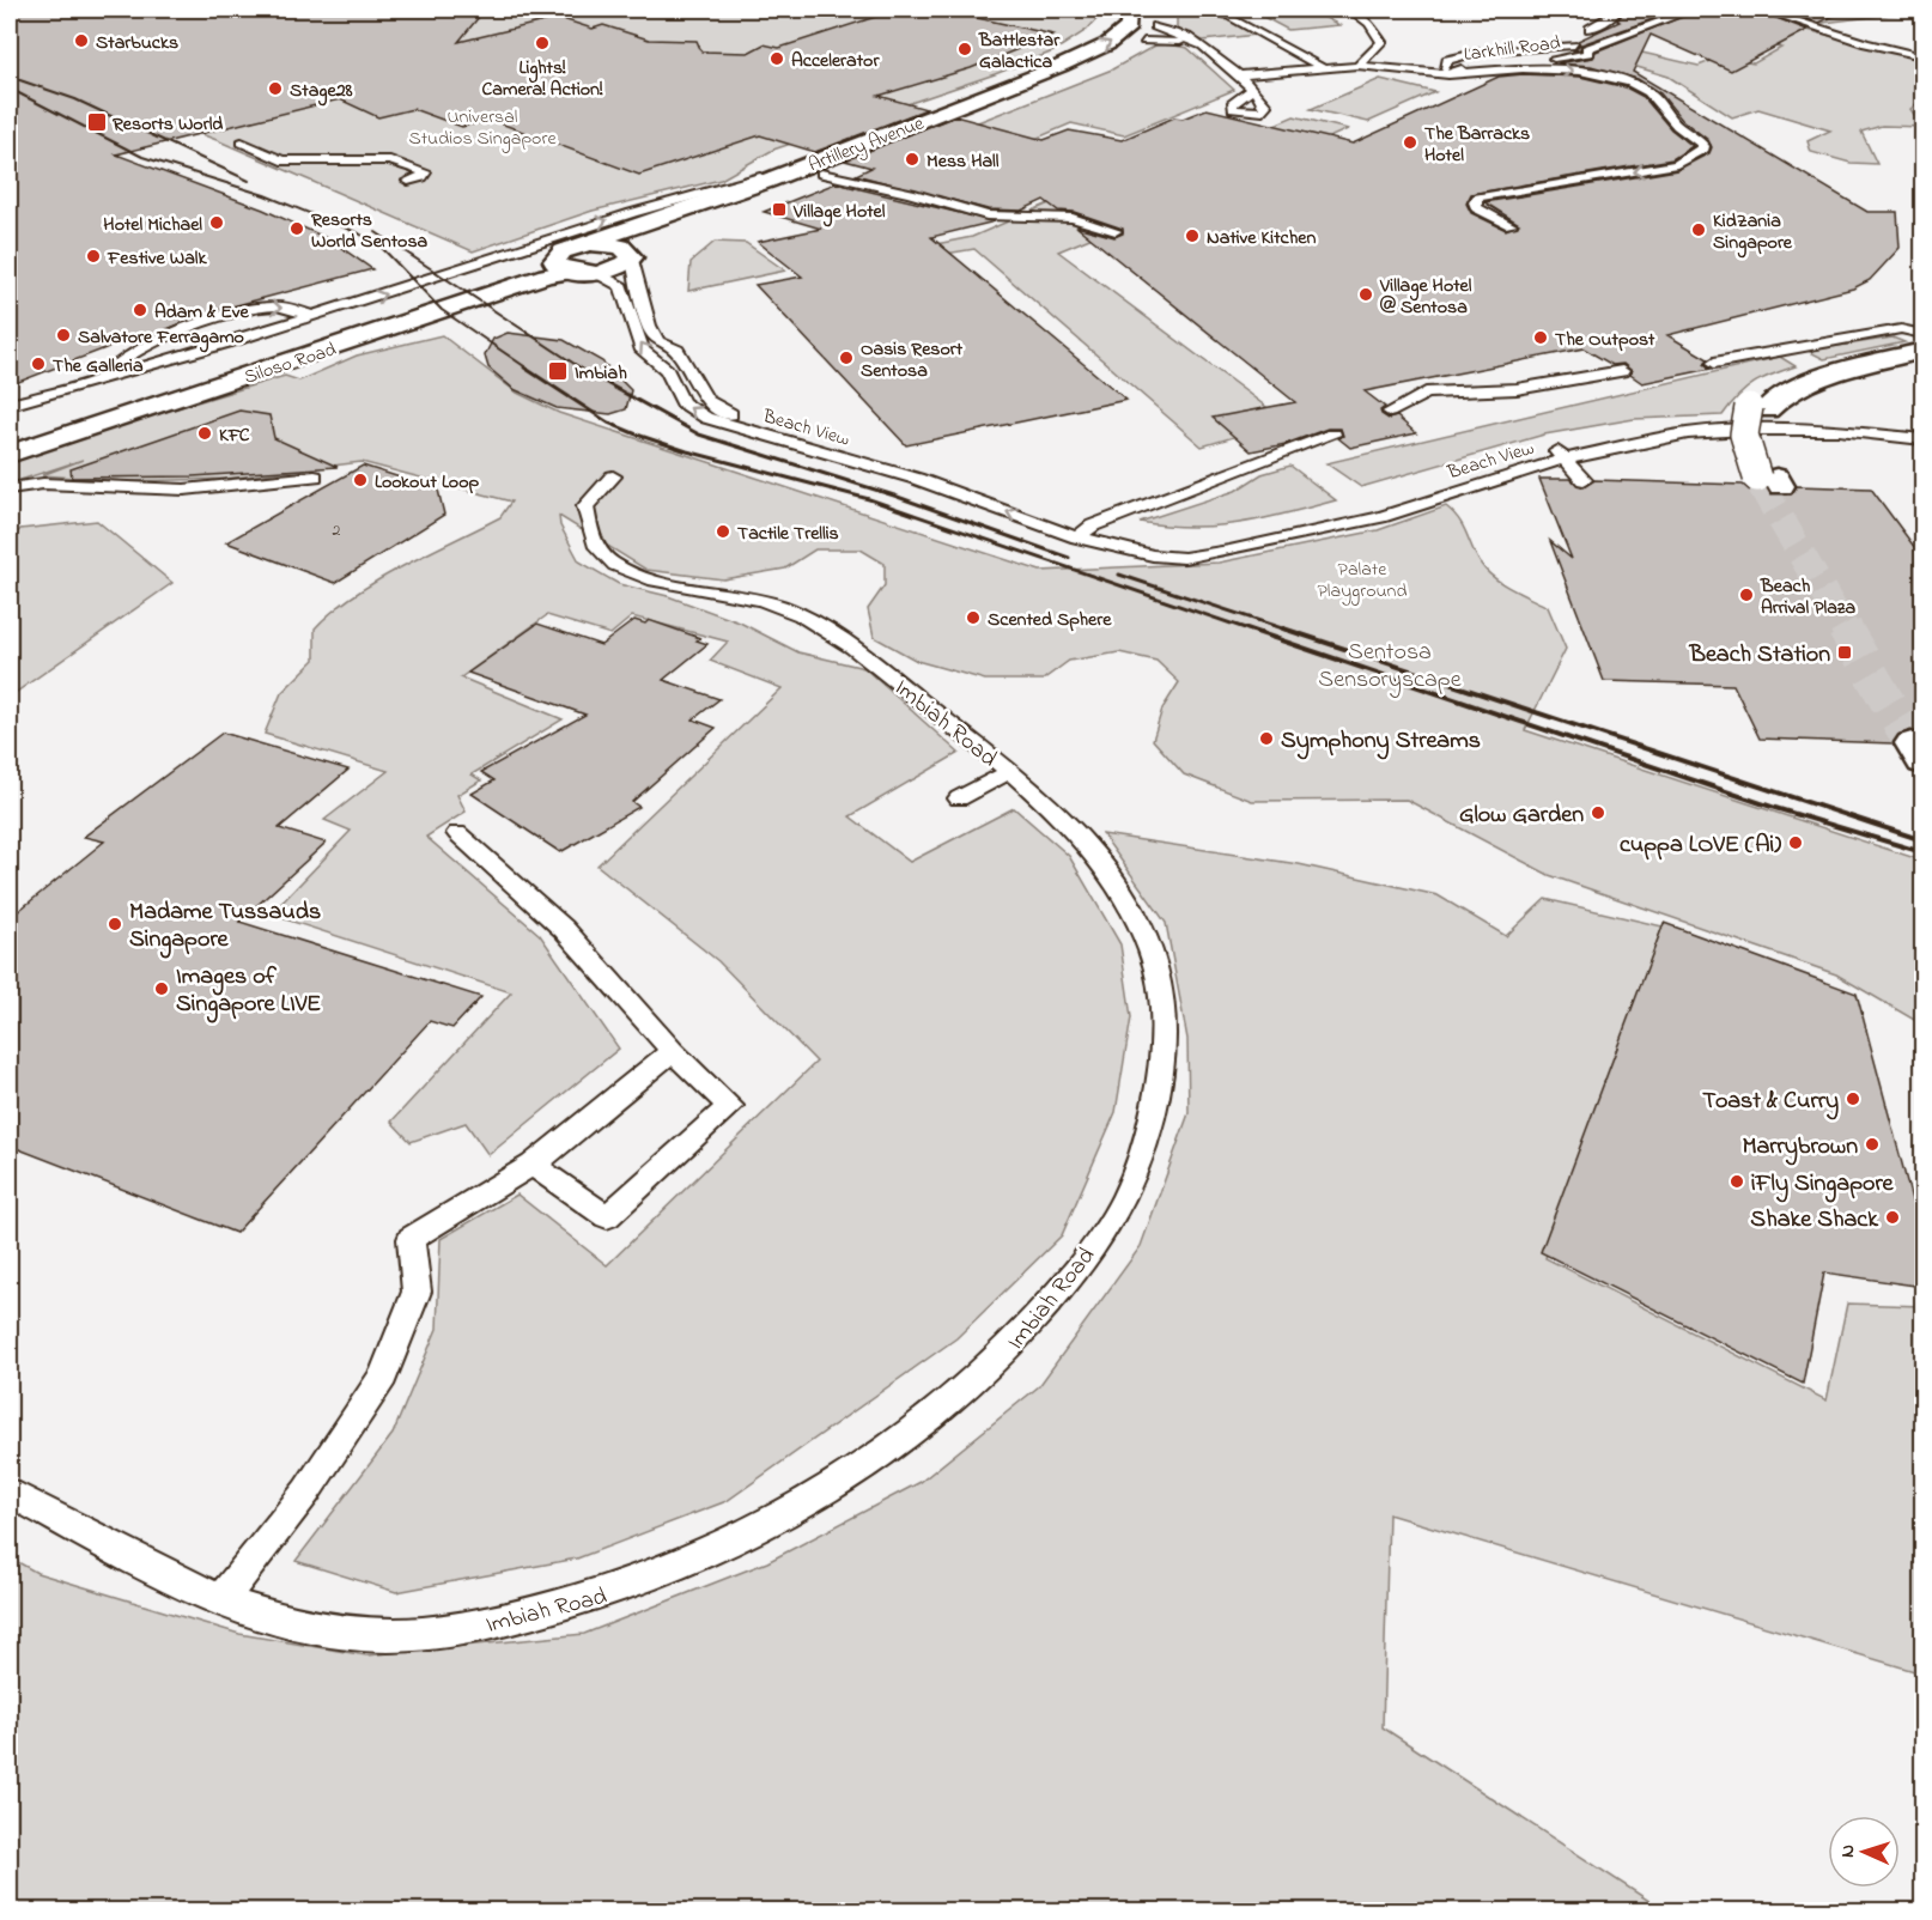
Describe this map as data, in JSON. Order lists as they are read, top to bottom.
{
  "streets": {
    "street": ["Artillery Avenue", "Siloso Road"],
    "lane": ["Larkhill Road", "Beach View", "Imbiah Road"]
  },
  "crossings": [
    ["Artillery Avenue", "Siloso Road"],
    ["Artillery Avenue", "Beach View"]
  ],
  "parks": ["Universal Studios Singapore", "Palate Playground", "Sentosa Sensoryscape"],
  "places": {
    "other": [
      "Starbucks",
      "Lights! Camera! Action!",
      "Battlestar Galactica",
      "Accelerator",
      "Stage28",
      "The Barracks Hotel",
      "Mess Hall",
      "Hotel Michael",
      "Resorts World Sentosa",
      "KidZania Singapore",
      "Native Kitchen",
      "Festive Walk",
      "Village Hotel @ Sentosa",
      "Adam & Eve",
      "Salvatore Ferragamo",
      "The Outpost",
      "Oasis Resort Sentosa",
      "The Galleria",
      "KFC",
      "Lookout Loop",
      "Tactile Trellis",
      "Beach Arrival Plaza",
      "Scented Sphere",
      "Symphony Streams",
      "Glow Garden",
      "cuppa LOVE (Ai)",
      "Madame Tussauds Singapore",
      "Images of Singapore LIVE",
      "Toast & Curry",
      "Marrybrown",
      "iFly Singapore",
      "Shake Shack"
    ],
    "transit": [
      "Resorts World",
      "Village Hotel",
      "Imbiah",
      "Beach Station"
    ]
  },
  "house_numbers": ["2"],
  "north": "left"
}
